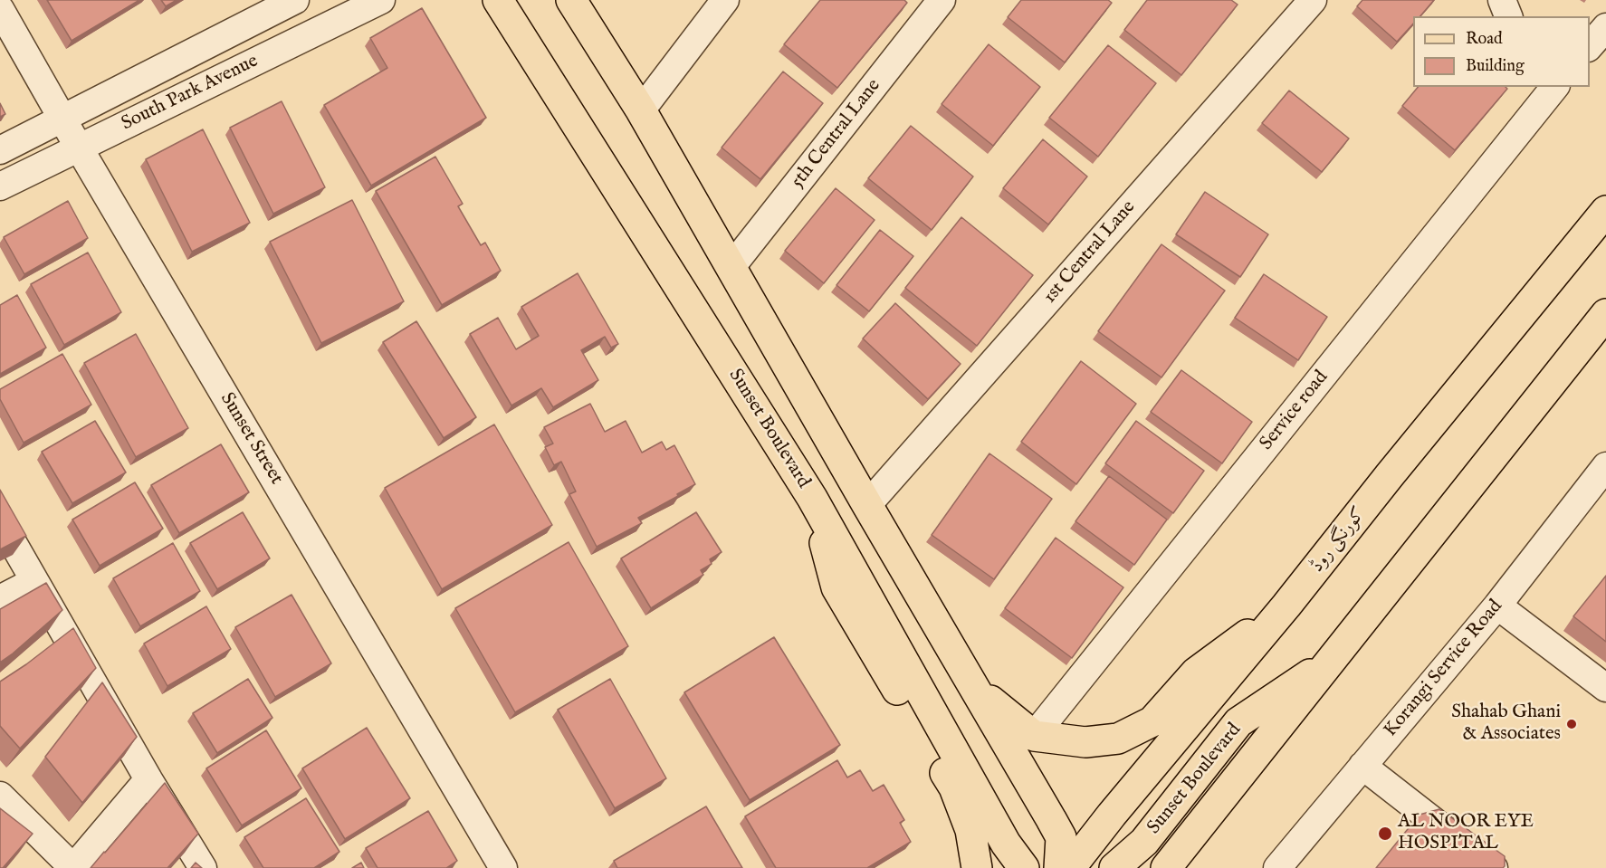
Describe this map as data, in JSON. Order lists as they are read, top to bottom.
{
  "streets": {
    "main road": ["Sunset Boulevard", "کورنگی روڈ"],
    "street": [
      "South Park Avenue",
      "5th Central Lane",
      "1st Central Lane",
      "Service road",
      "Sunset Street",
      "Korangi Service Road"
    ]
  },
  "crossings": [
    ["South Park Avenue", "Sunset Street"]
  ],
  "places": ["Shahab Ghani & Associates", "AL NOOR EYE HOSPITAL"],
  "legend": ["Road", "Building"]
}
